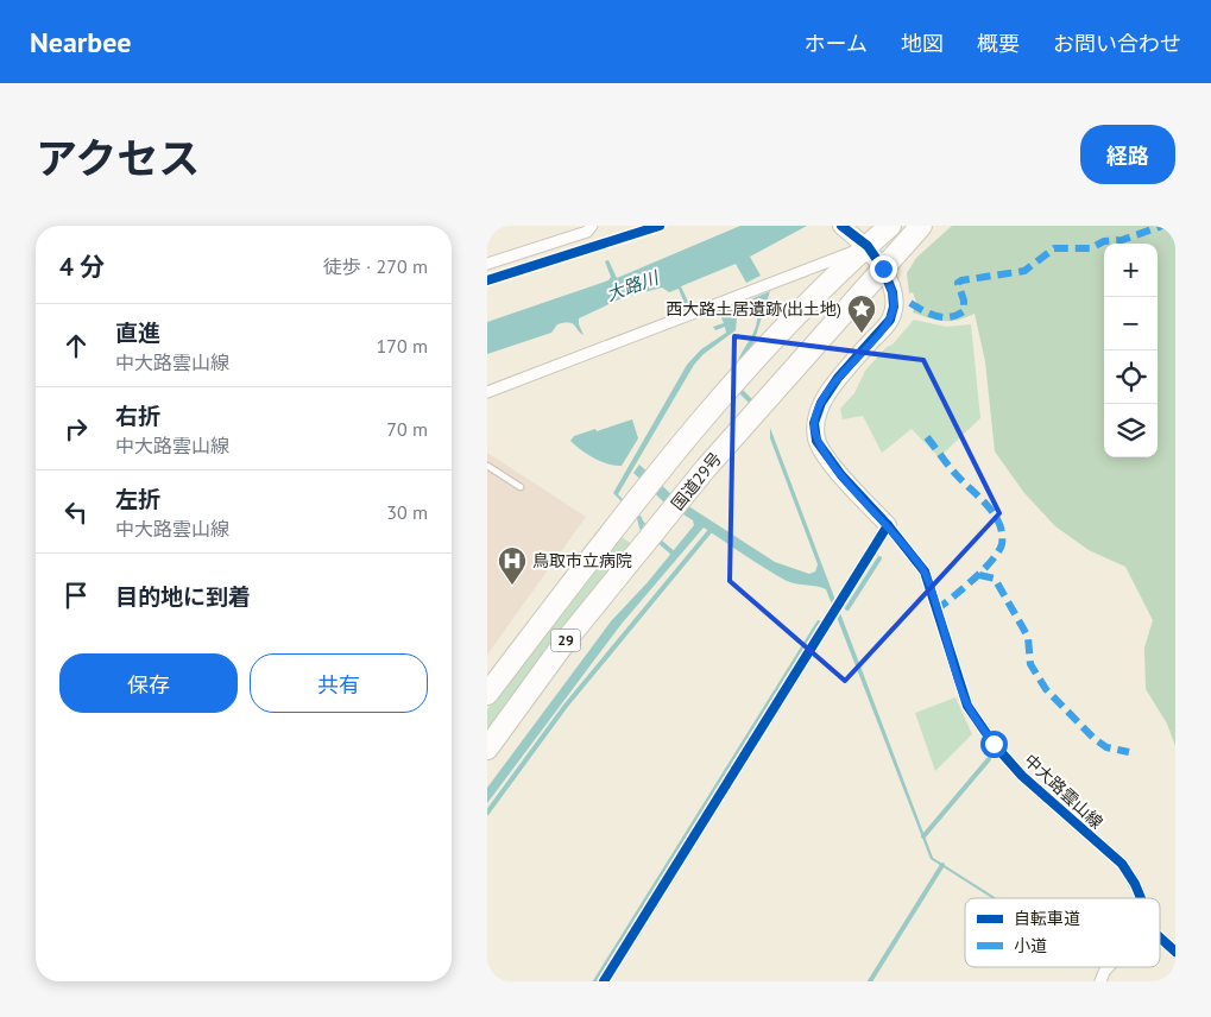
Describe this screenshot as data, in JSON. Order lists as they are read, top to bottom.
{
  "streets": {
    "highway": ["国道29号", "29"],
    "street": ["中大路雲山線"]
  },
  "crossings": [
    ["国道29号", "中大路雲山線"]
  ],
  "water": ["大路川"],
  "places": {
    "place": ["西大路土居遺跡(出土地)"],
    "hospital": ["鳥取市立病院"]
  },
  "legend": ["自転車道", "小道"],
  "page": {
    "header": "Nearbee",
    "nav": [
      "ホーム",
      "地図",
      "概要",
      "お問い合わせ"
    ],
    "title": "アクセス",
    "buttons": [
      "経路",
      ["保存", "共有"]
    ],
    "heading": ["4 分", "徒歩 · 270 m"],
    "map_buttons": ["+", "−"],
    "list": [
      ["直進", "中大路雲山線", "170 m"],
      ["右折", "中大路雲山線", "70 m"],
      ["左折", "中大路雲山線", "30 m"],
      "目的地に到着"
    ]
  }
}
